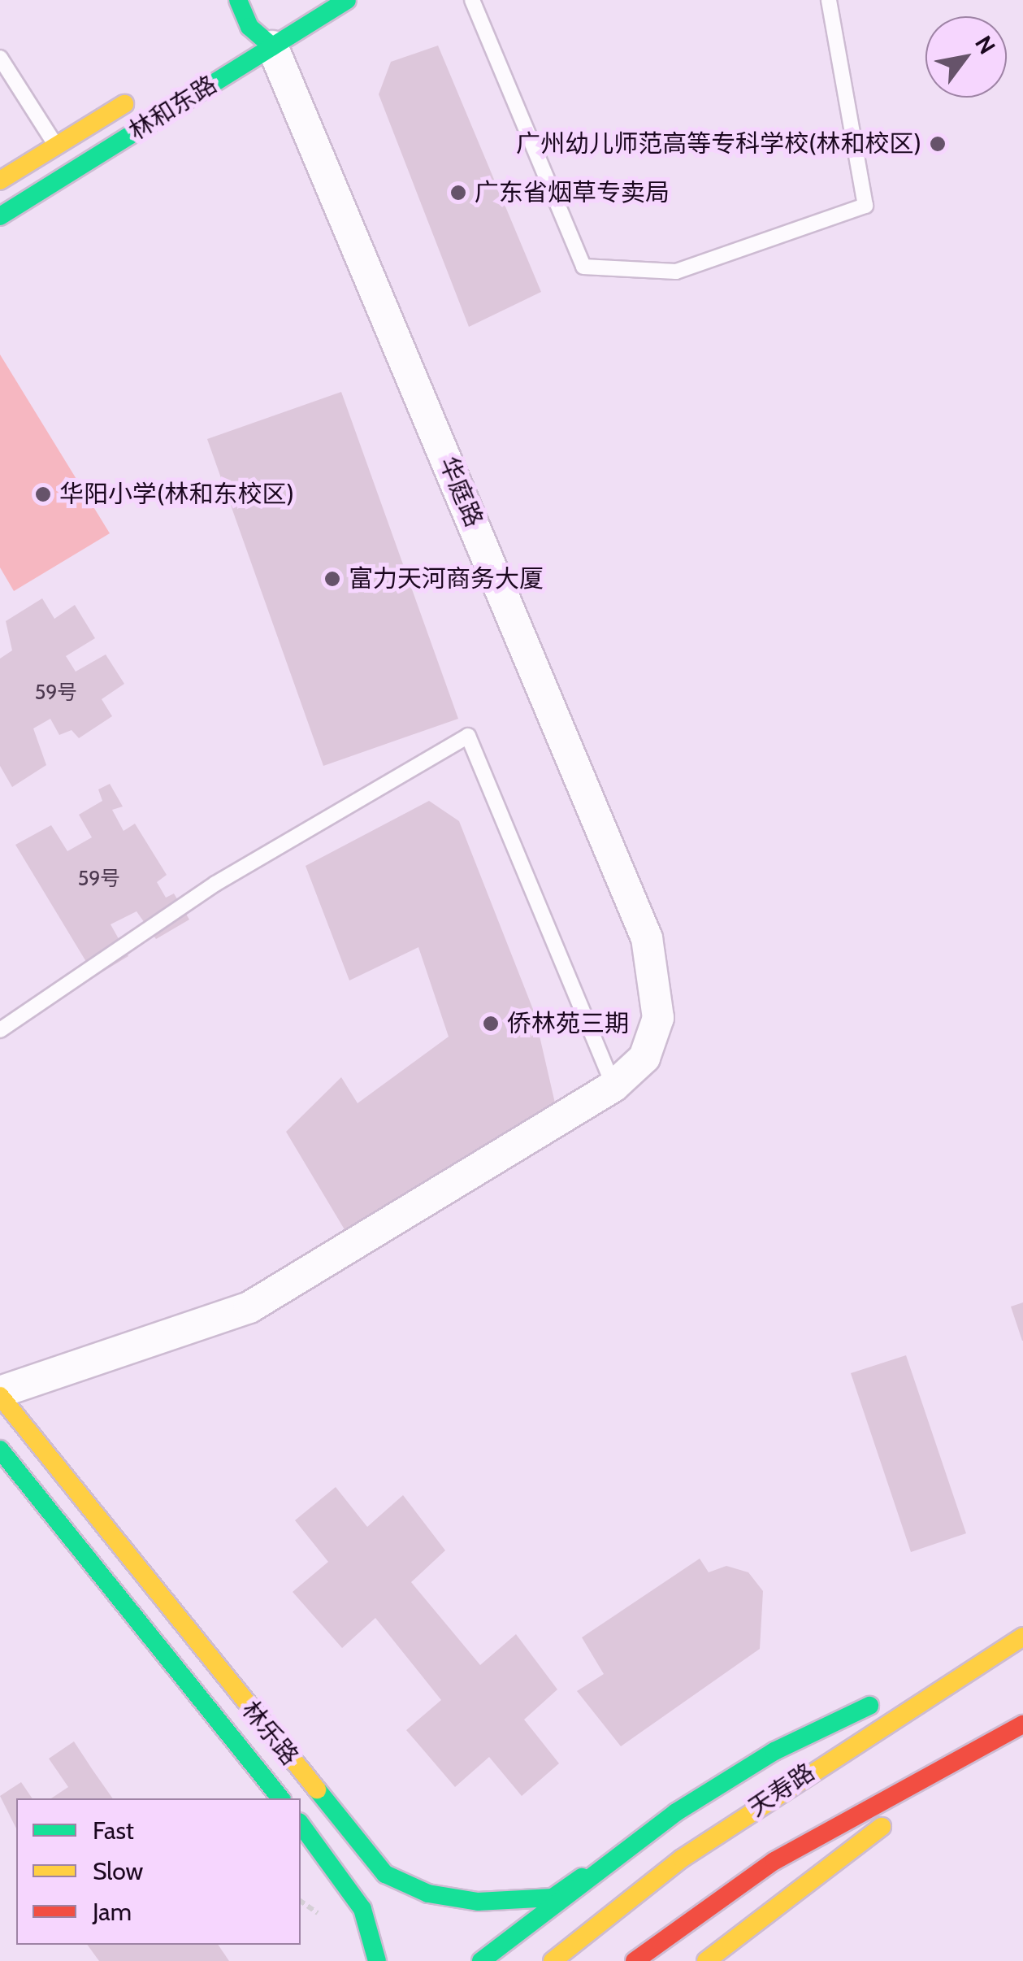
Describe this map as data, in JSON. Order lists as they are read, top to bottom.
{
  "streets": {
    "main road": ["林和东路", "林乐路", "天寿路"],
    "street": ["华庭路"]
  },
  "crossings": [
    ["林和东路", "华庭路"],
    ["华庭路", "林乐路"]
  ],
  "places": [
    "广州幼儿师范高等专科学校(林和校区)",
    "广东省烟草专卖局",
    "华阳小学(林和东校区)",
    "富力天河商务大厦",
    "侨林苑三期"
  ],
  "house_numbers": ["59号", "59号"],
  "legend": ["Fast", "Slow", "Jam"],
  "north": "top right"
}
